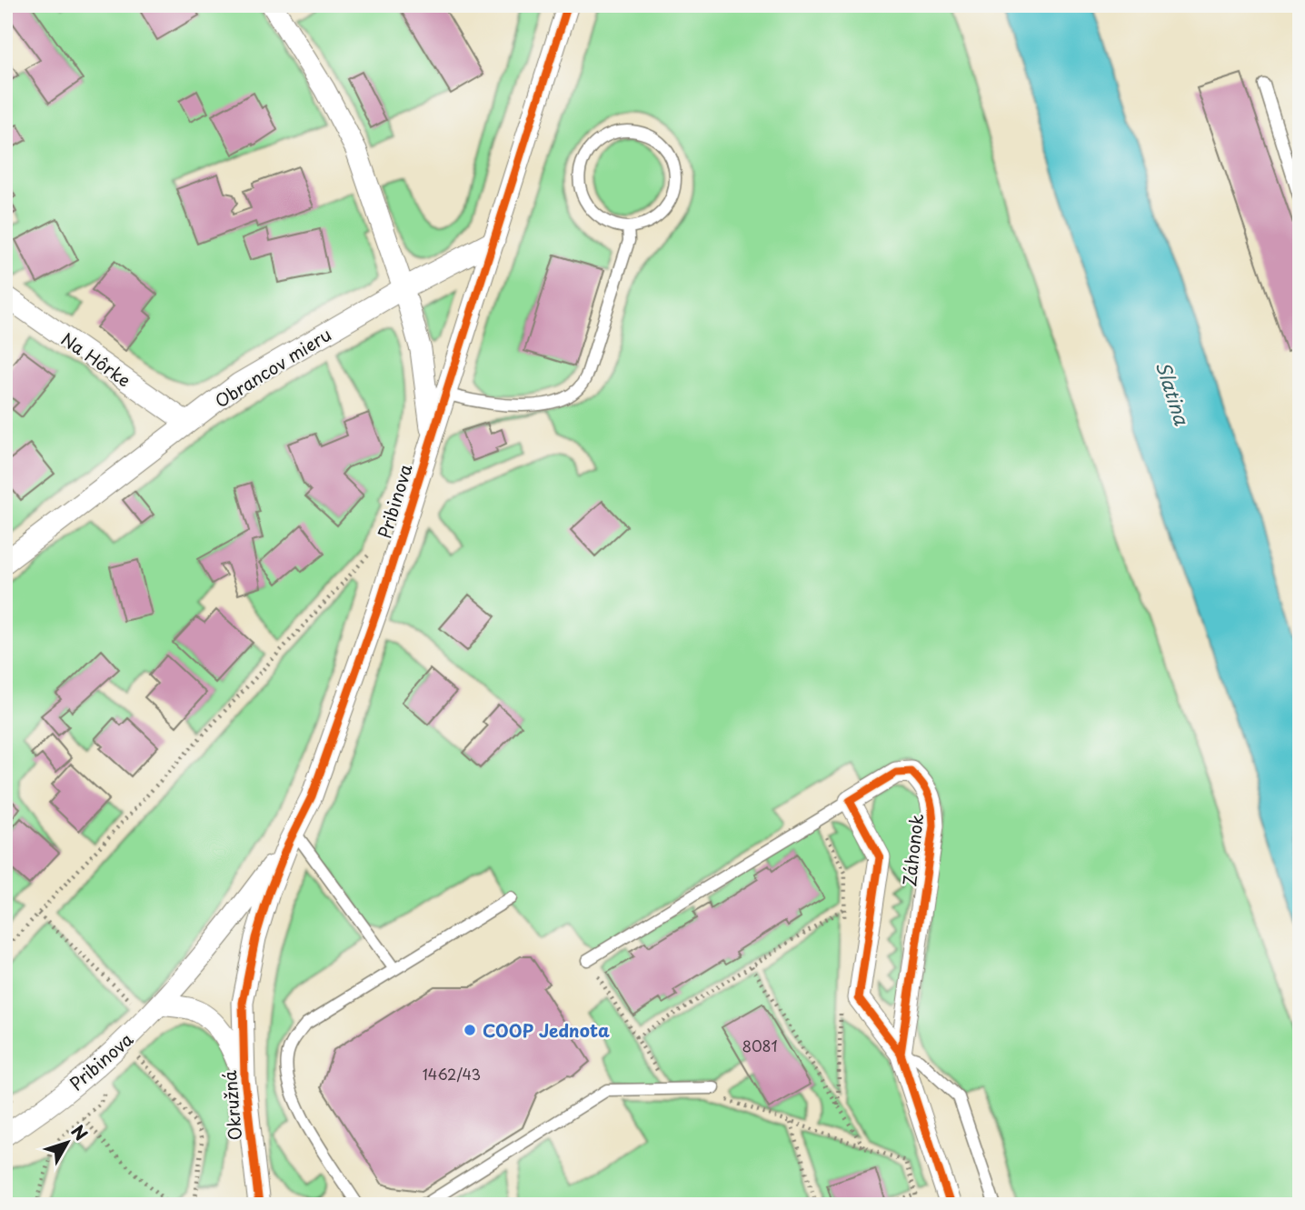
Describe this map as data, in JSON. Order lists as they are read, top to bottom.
{
  "streets": {
    "street": [
      "Na Hôrke",
      "Obrancov mieru",
      "Pribinova",
      "Záhonok",
      "Okružná"
    ]
  },
  "crossings": [
    ["Na Hôrke", "Obrancov mieru"],
    ["Obrancov mieru", "Pribinova"],
    ["Pribinova", "Okružná"]
  ],
  "water": ["Slatina"],
  "places": ["COOP Jednota"],
  "house_numbers": ["8081", "1462/43"],
  "north": "top right"
}
